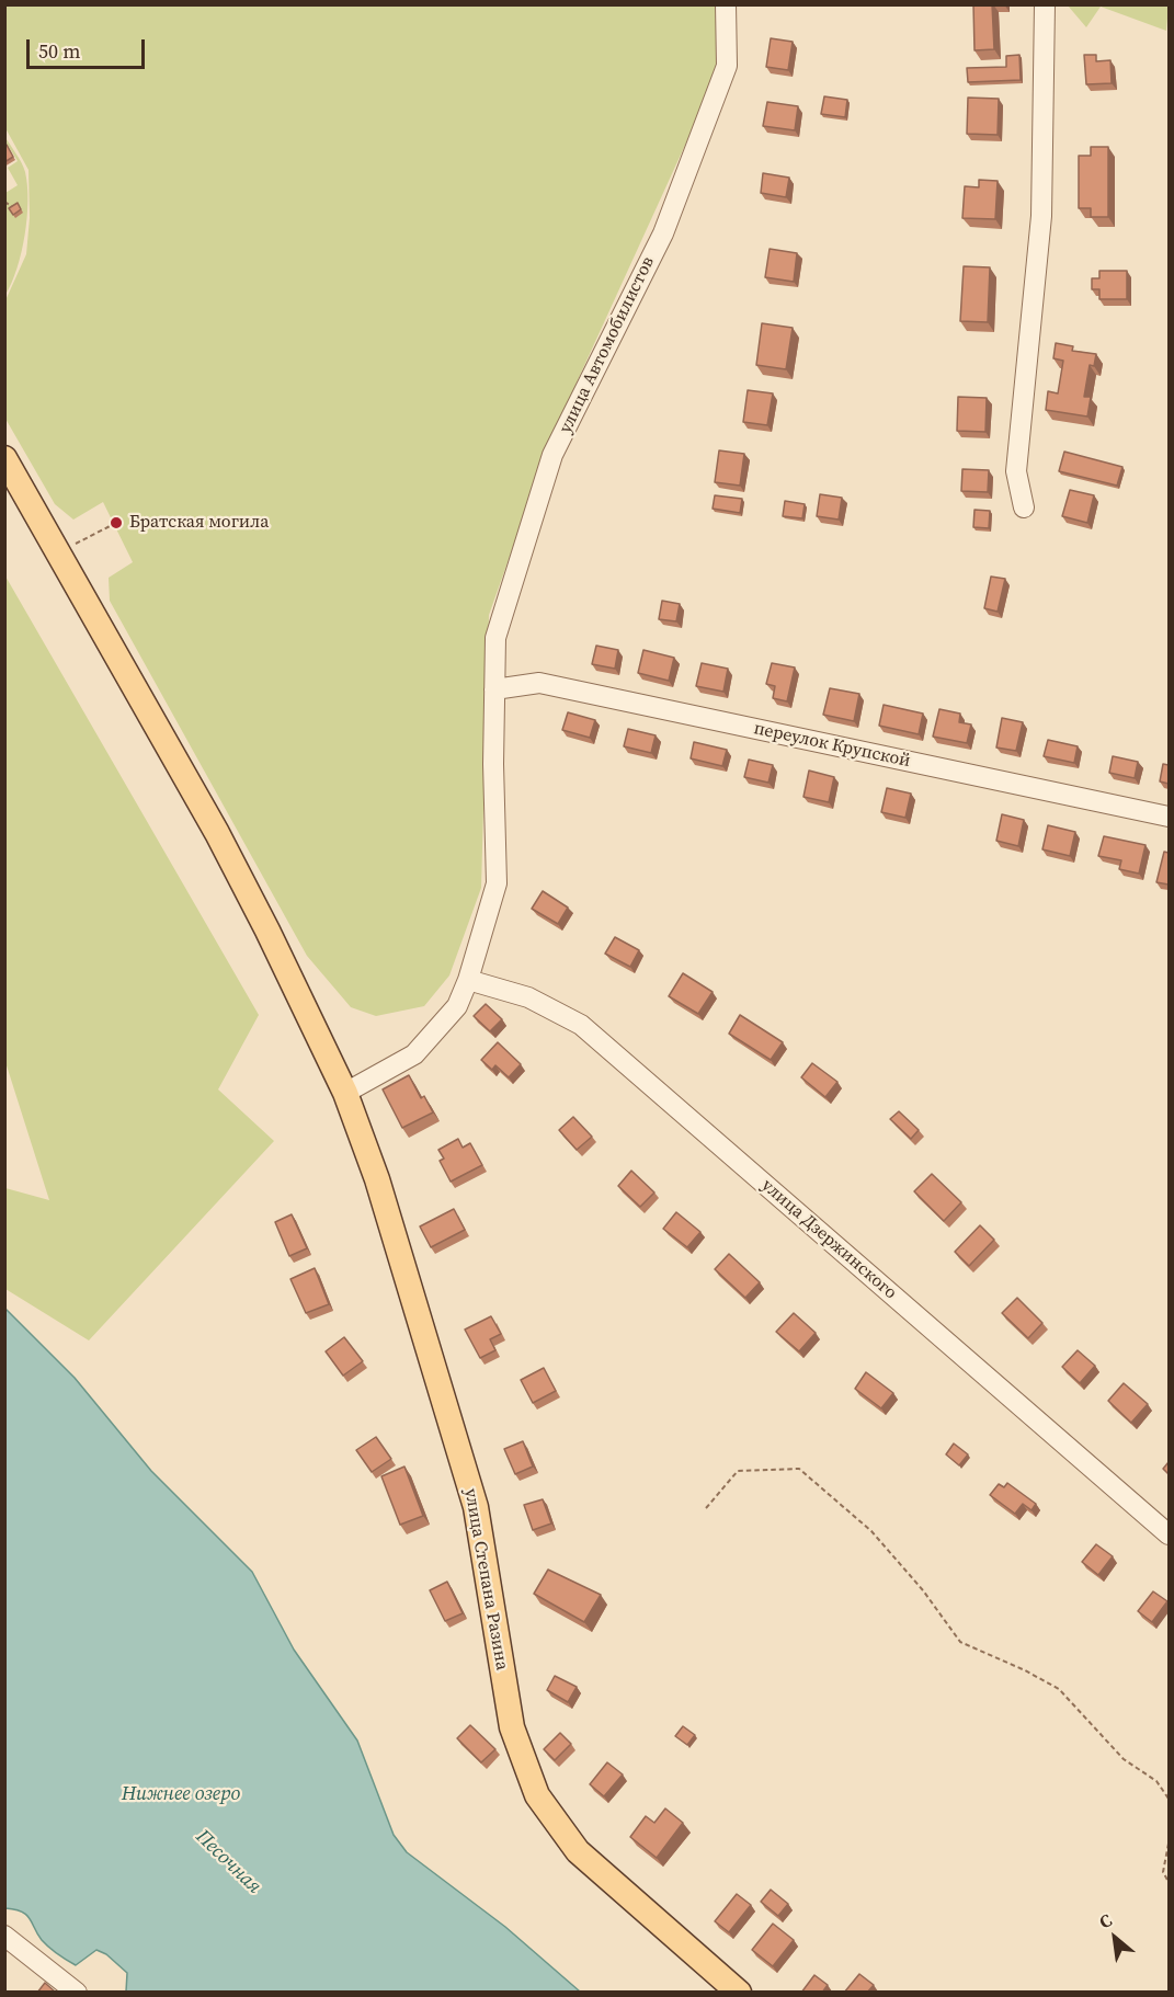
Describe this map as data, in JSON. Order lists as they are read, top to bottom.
{
  "streets": {
    "main road": ["улица Степана Разина"],
    "street": ["улица Автомобилистов", "переулок Крупской", "улица Дзержинского"]
  },
  "crossings": [
    ["улица Автомобилистов", "переулок Крупской"],
    ["улица Автомобилистов", "улица Дзержинского"],
    ["улица Автомобилистов", "улица Степана Разина"]
  ],
  "water": ["Нижнее озеро", "Песочная"],
  "places": ["Братская могила"],
  "scale_bar": "50 m",
  "north": "top left"
}
